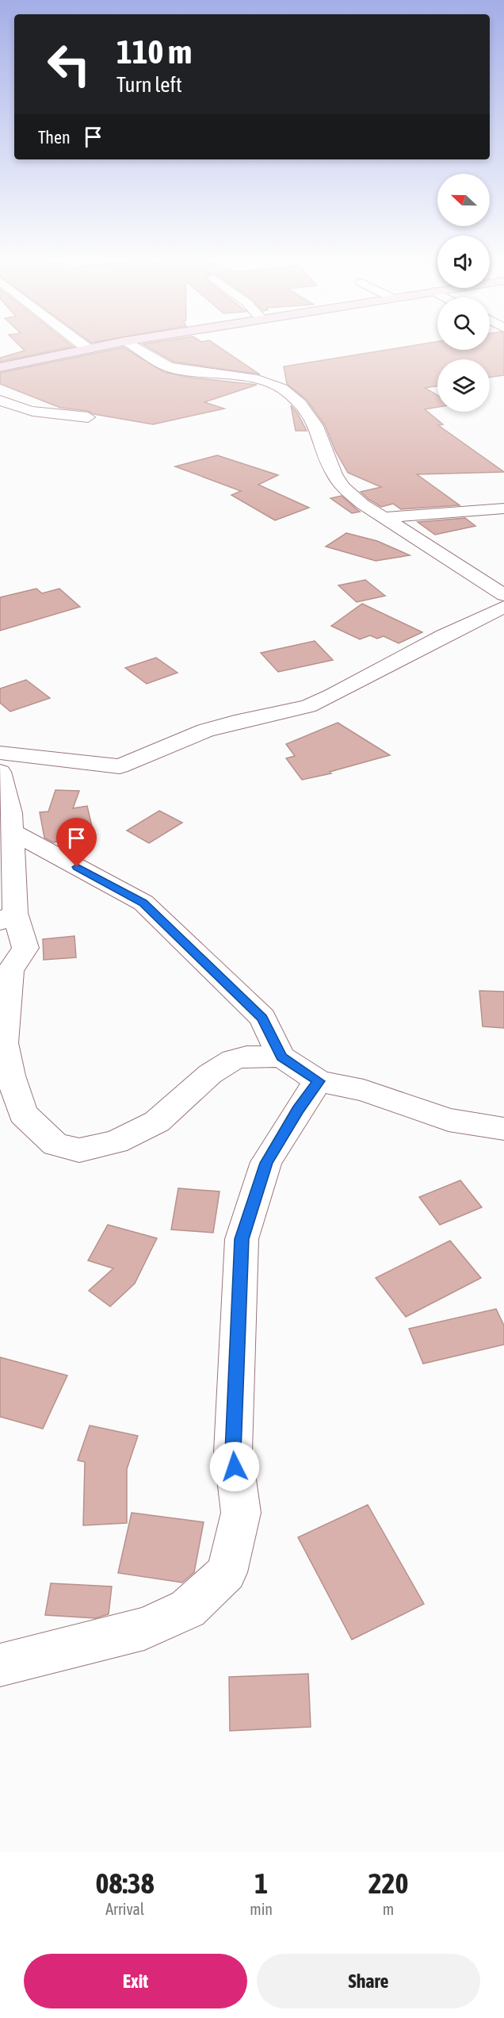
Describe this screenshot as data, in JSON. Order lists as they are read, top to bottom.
{
  "north": "left",
  "page": {
    "turn": ["110 m", "Turn left"],
    "then": "Then",
    "eta": [
      "08:38",
      "Arrival",
      "1",
      "min",
      "220",
      "m"
    ],
    "buttons": ["Exit", "Share"]
  }
}
